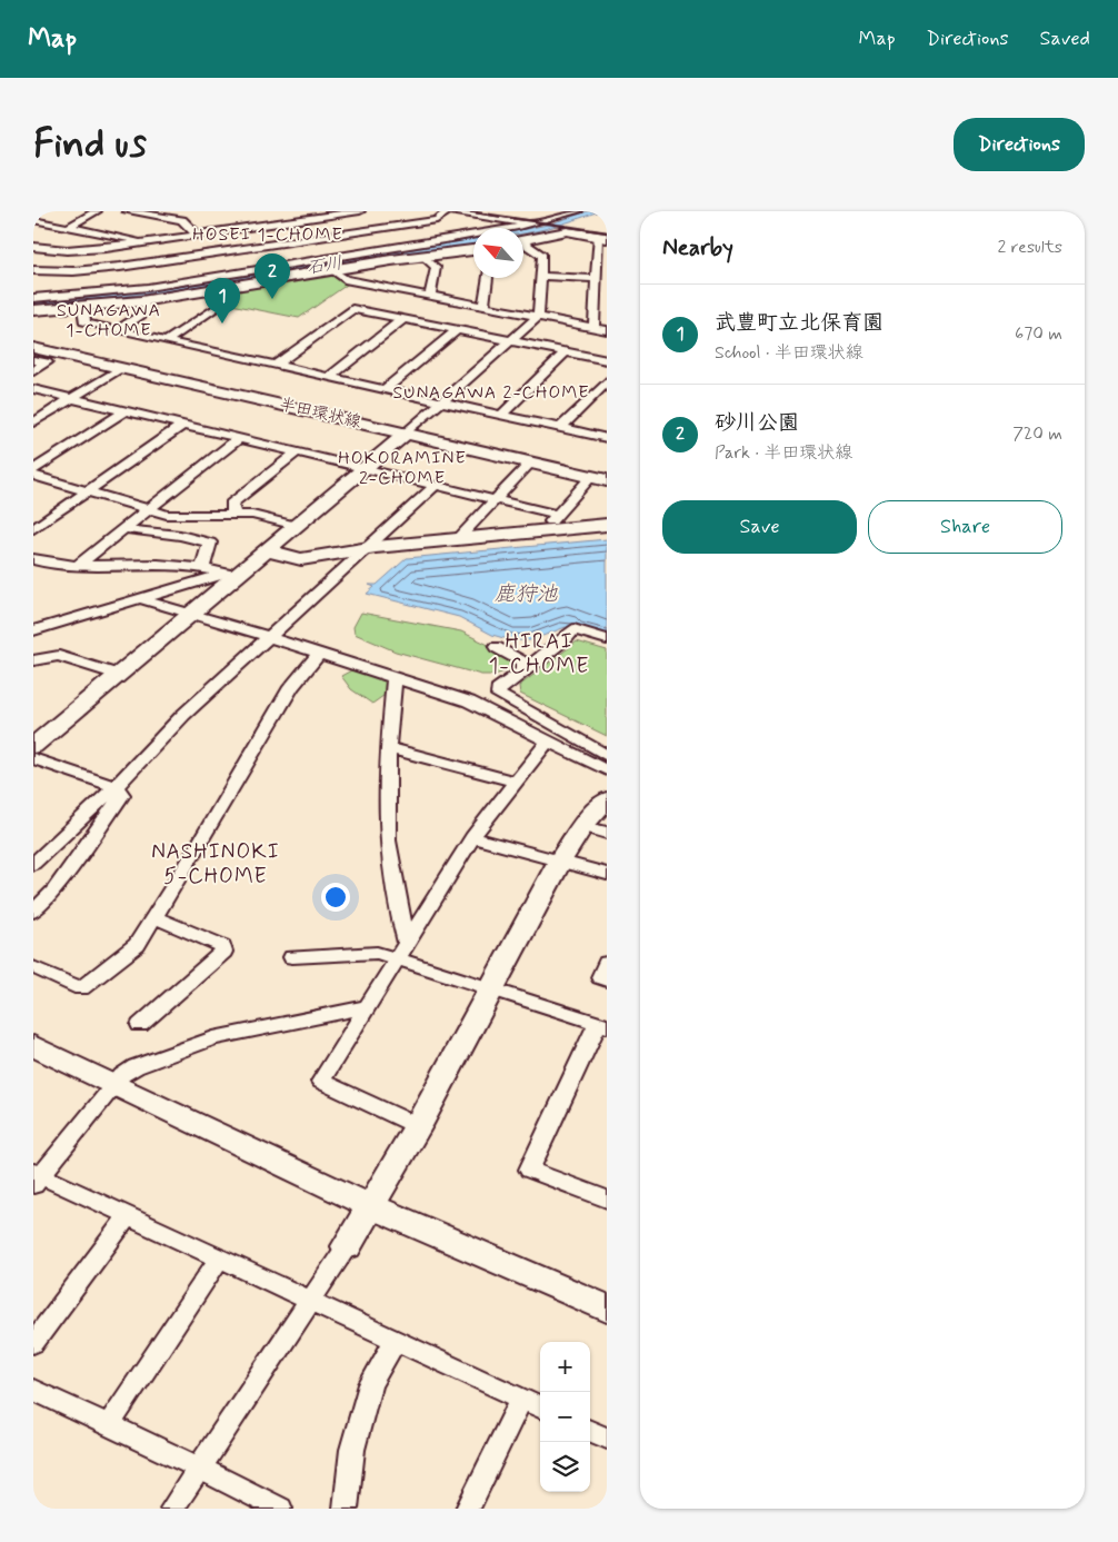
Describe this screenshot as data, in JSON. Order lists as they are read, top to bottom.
{
  "streets": {
    "street": ["半田環状線"]
  },
  "districts": [
    "HOSEI 1-CHOME",
    "SUNAGAWA 1-CHOME",
    "SUNAGAWA 2-CHOME",
    "HOKORAMINE 2-CHOME",
    "HIRAI 1-CHOME",
    "NASHINOKI 5-CHOME"
  ],
  "water": ["石川", "鹿狩池"],
  "north": "top left",
  "page": {
    "header": "Map",
    "nav": ["Map", "Directions", "Saved"],
    "buttons": [
      "Directions",
      ["Save", "Share"]
    ],
    "title": "Find us",
    "heading": ["Nearby", "2 results"],
    "pins": ["2", "1"],
    "list": [
      {
        "mark": "1",
        "name": "武豊町立北保育園",
        "note": "School · 半田環状線",
        "value": "670 m"
      },
      {
        "mark": "2",
        "name": "砂川公園",
        "note": "Park · 半田環状線",
        "value": "720 m"
      }
    ],
    "map_buttons": ["+", "−"]
  }
}
